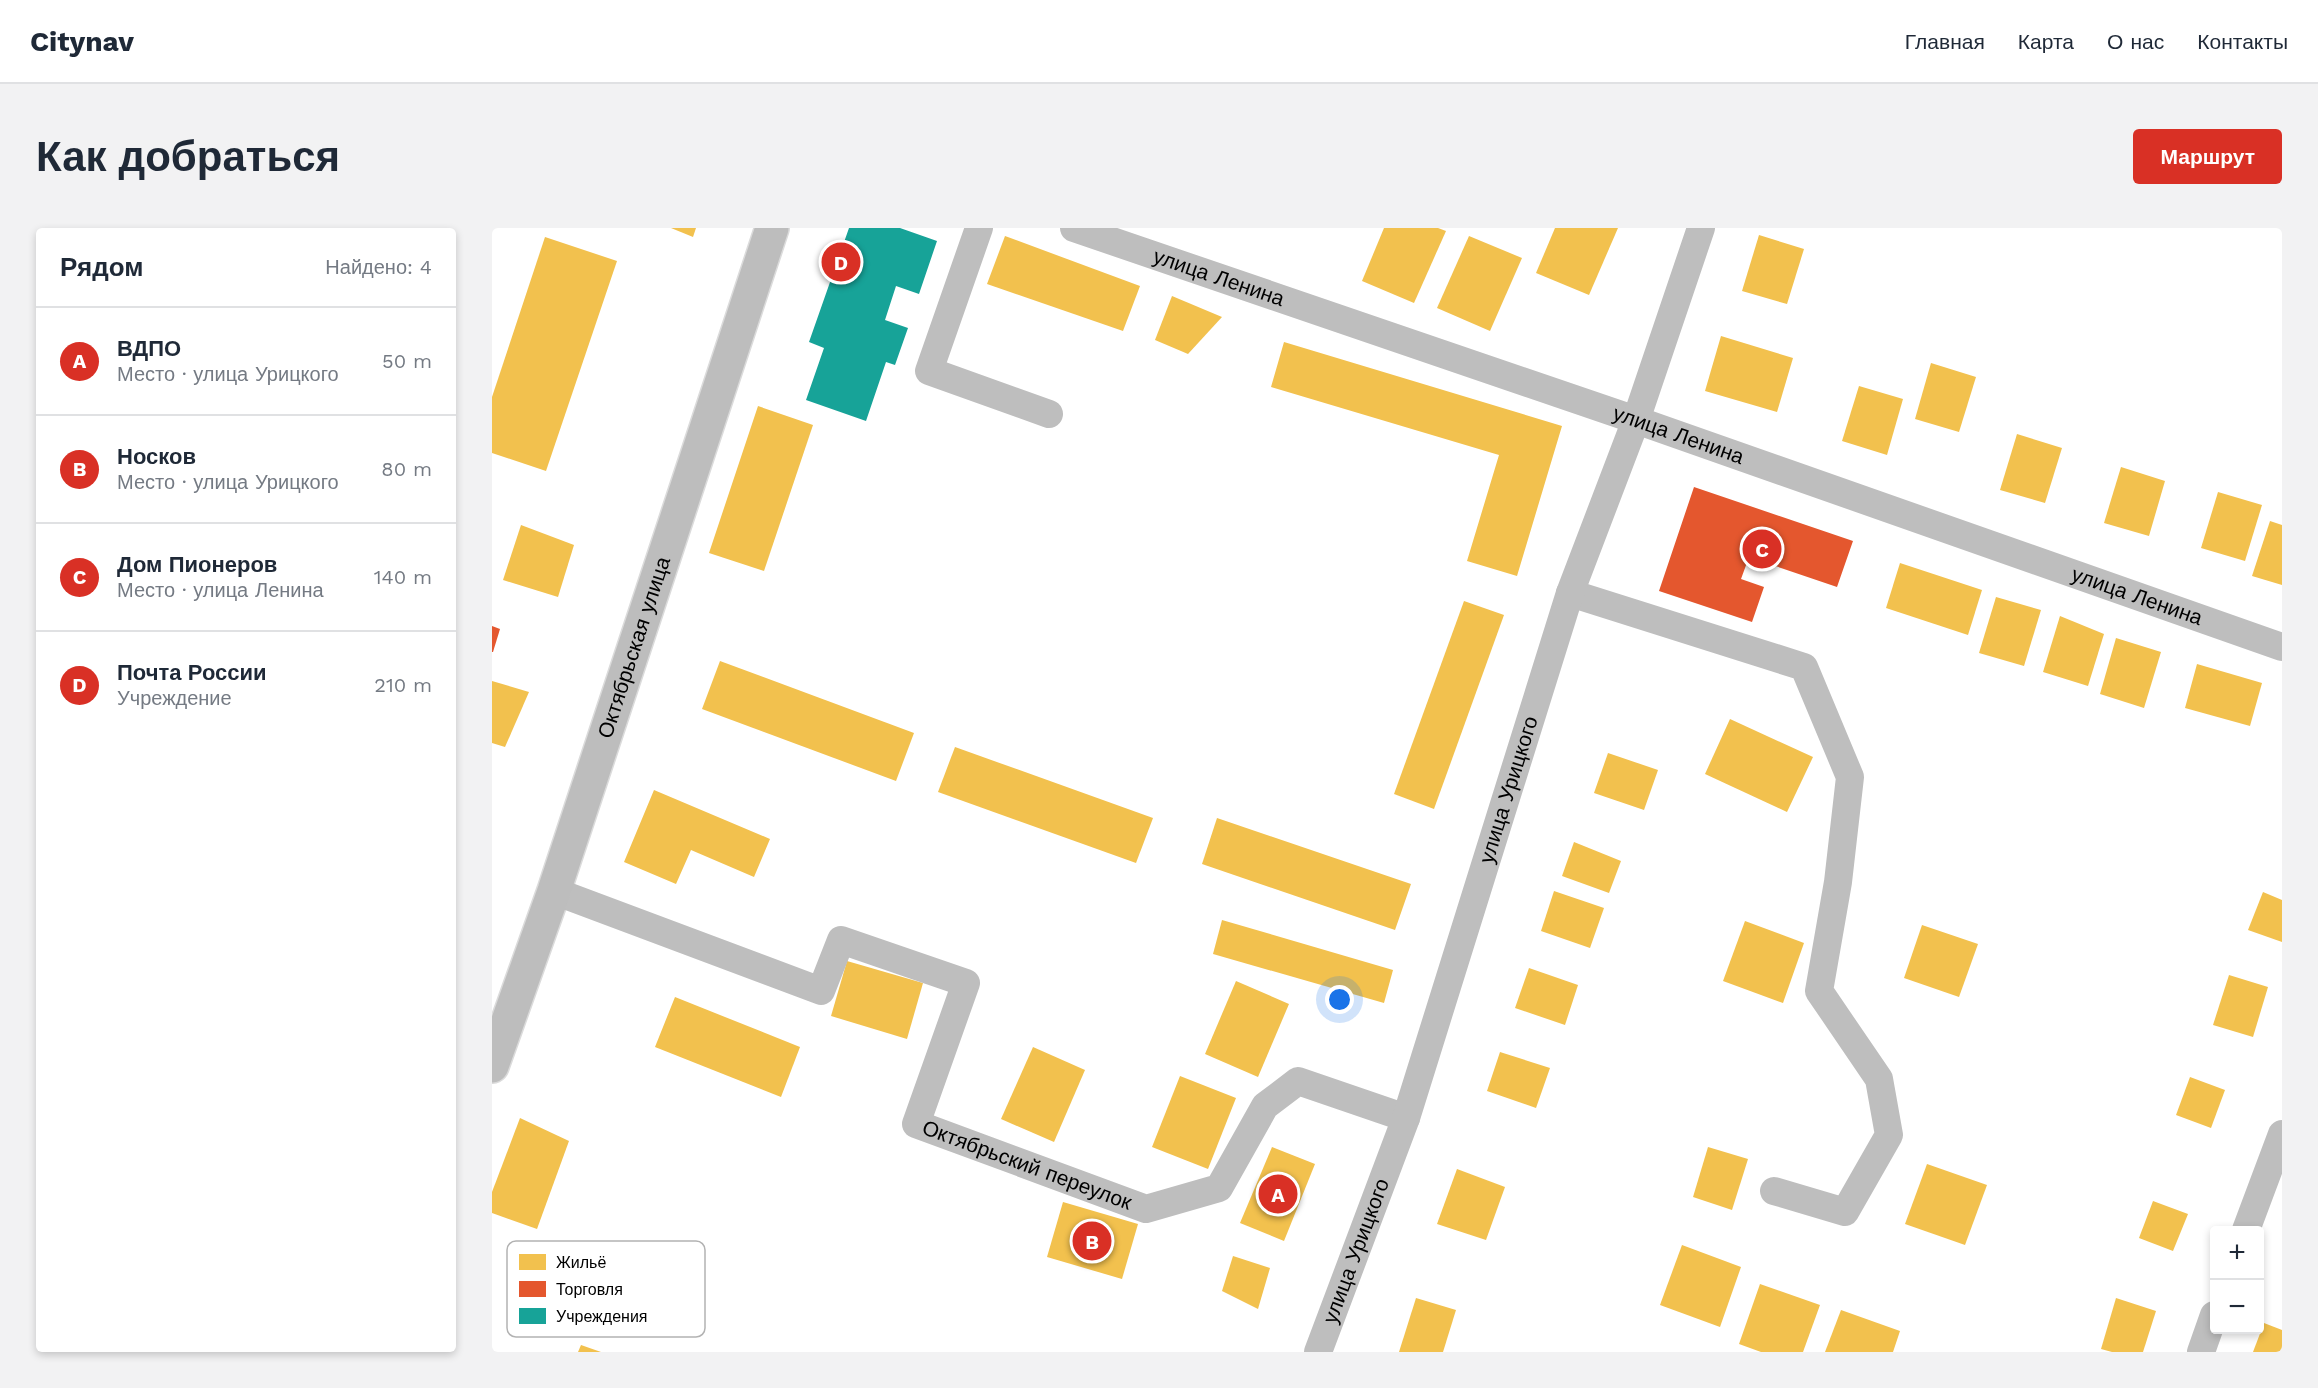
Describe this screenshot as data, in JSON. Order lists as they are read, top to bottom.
{
  "streets": {
    "main road": ["Октябрьская улица"],
    "street": ["улица Ленина", "улица Урицкого", "Октябрьский переулок"]
  },
  "crossings": [
    ["улица Ленина", "улица Урицкого"],
    ["Октябрьская улица", "Октябрьский переулок"],
    ["улица Урицкого", "Октябрьский переулок"]
  ],
  "legend": ["Жильё", "Торговля", "Учреждения"],
  "page": {
    "header": "Citynav",
    "nav": [
      "Главная",
      "Карта",
      "О нас",
      "Контакты"
    ],
    "buttons": "Маршрут",
    "title": "Как добраться",
    "heading": ["Рядом", "Найдено: 4"],
    "pins": [
      "D",
      "C",
      "A",
      "B"
    ],
    "list": [
      {
        "mark": "A",
        "name": "ВДПО",
        "note": "Место · улица Урицкого",
        "value": "50 m"
      },
      {
        "mark": "B",
        "name": "Носков",
        "note": "Место · улица Урицкого",
        "value": "80 m"
      },
      {
        "mark": "C",
        "name": "Дом Пионеров",
        "note": "Место · улица Ленина",
        "value": "140 m"
      },
      {
        "mark": "D",
        "name": "Почта России",
        "note": "Учреждение",
        "value": "210 m"
      }
    ],
    "map_buttons": ["+", "−"]
  }
}
